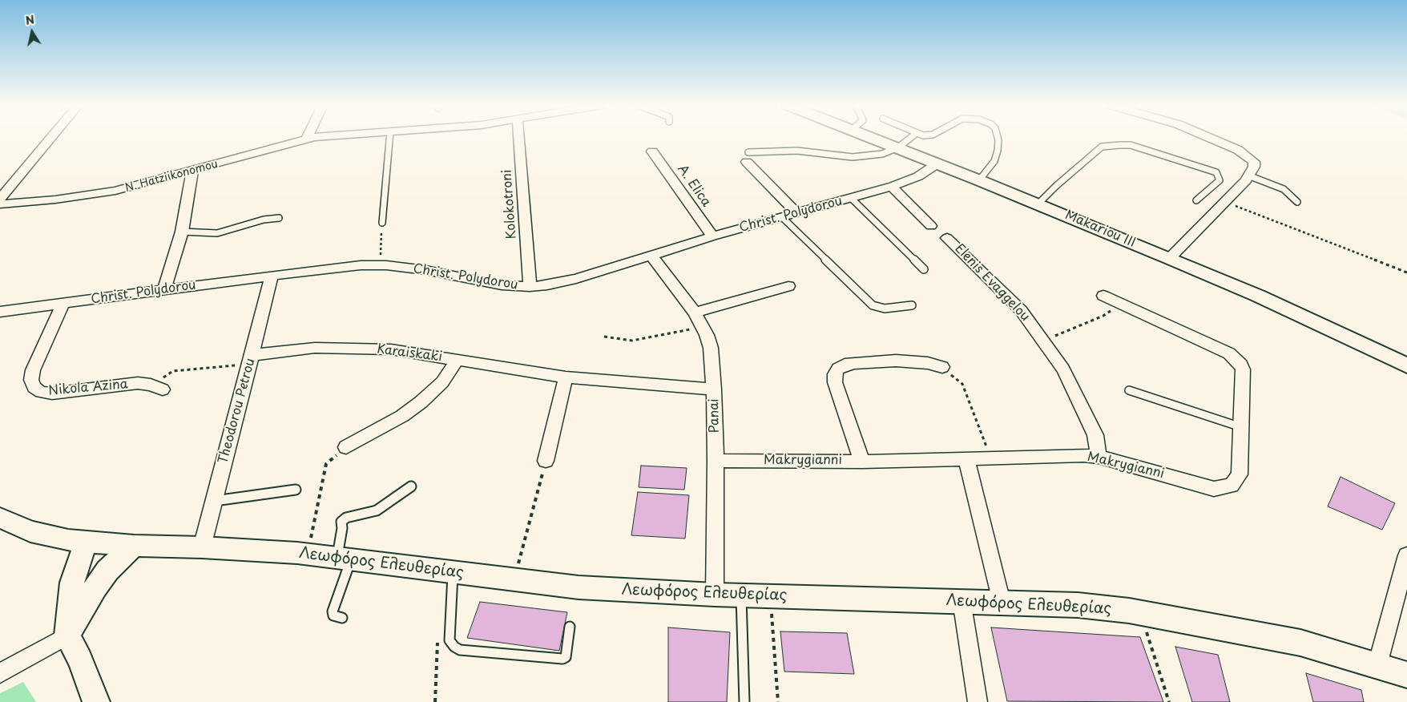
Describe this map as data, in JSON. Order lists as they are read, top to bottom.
{
  "streets": {
    "main road": ["Makariou III", "Λεωφόρος Ελευθερίας"],
    "street": [
      "N. Hatziikonomou",
      "A. Elica",
      "Kolokotroni",
      "Christ. Polydorou",
      "Elenis Evaggelou",
      "Karaiskaki",
      "Nikola Azina",
      "Theodorou Petrou",
      "Panai",
      "Makrygianni"
    ]
  },
  "crossings": [
    ["A. Elica", "Christ. Polydorou"],
    ["Kolokotroni", "Christ. Polydorou"],
    ["Christ. Polydorou", "Makariou III"],
    ["Christ. Polydorou", "Nikola Azina"],
    ["Christ. Polydorou", "Theodorou Petrou"],
    ["Christ. Polydorou", "Panai"],
    ["Elenis Evaggelou", "Makrygianni"],
    ["Karaiskaki", "Theodorou Petrou"],
    ["Karaiskaki", "Panai"],
    ["Theodorou Petrou", "Λεωφόρος Ελευθερίας"],
    ["Panai", "Makrygianni"],
    ["Panai", "Λεωφόρος Ελευθερίας"]
  ],
  "north": "top"
}
